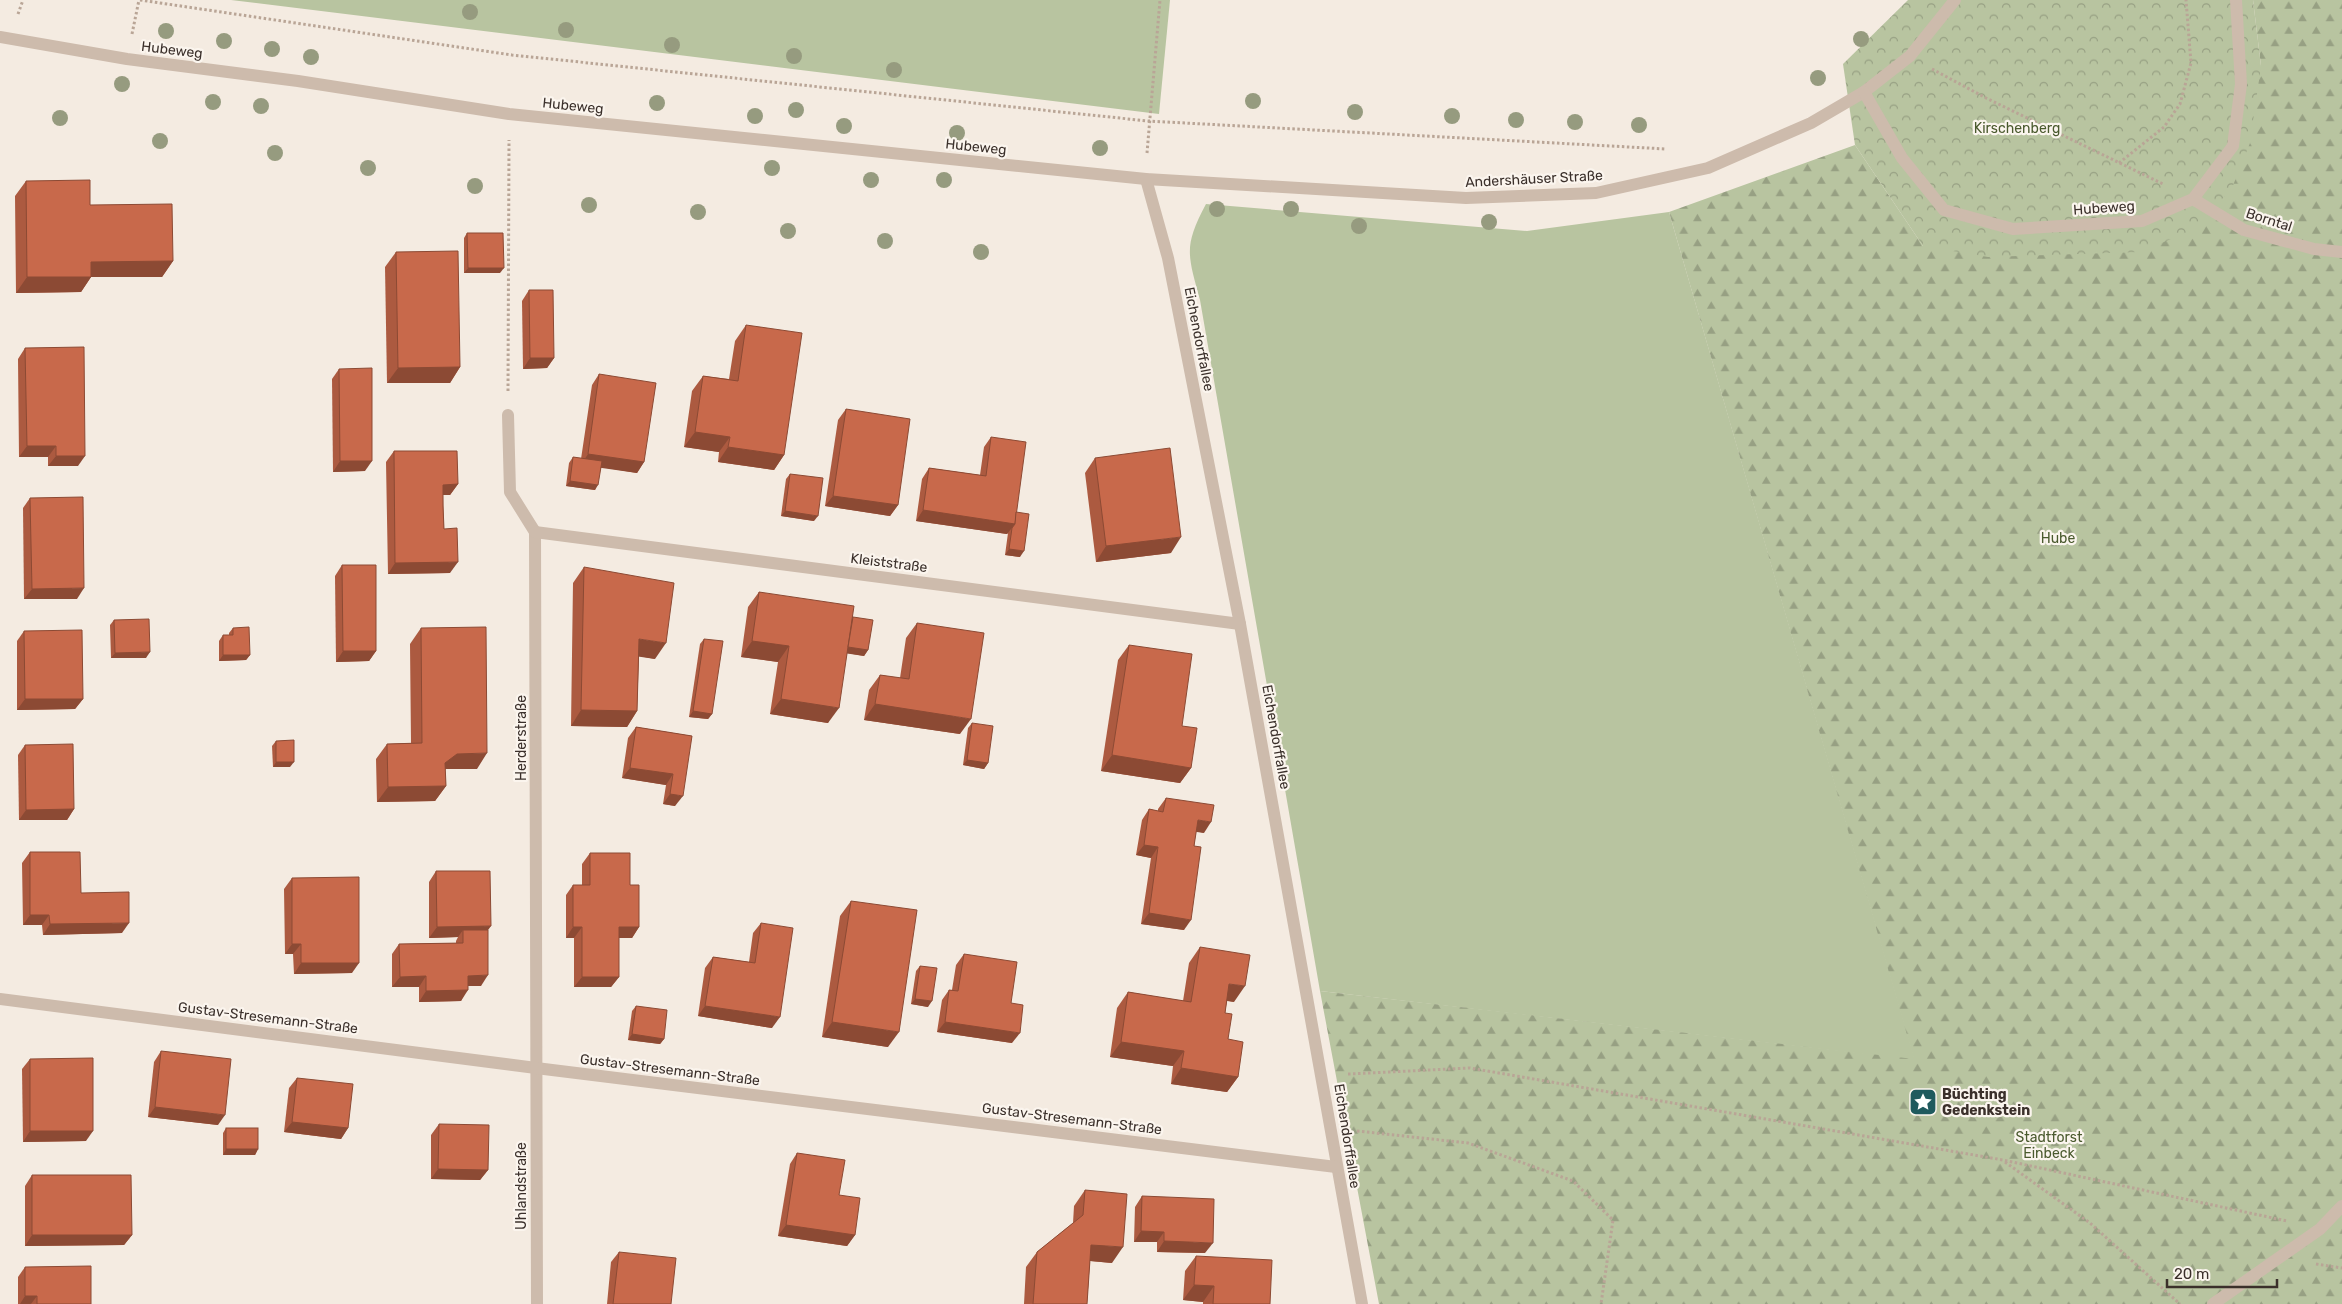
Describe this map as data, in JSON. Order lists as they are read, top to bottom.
{
  "streets": {
    "street": [
      "Hubeweg",
      "Andershäuser Straße",
      "Borntal",
      "Eichendorffallee",
      "Kleiststraße",
      "Herderstraße",
      "Gustav-Stresemann-Straße",
      "Uhlandstraße"
    ]
  },
  "crossings": [
    ["Hubeweg", "Andershäuser Straße"],
    ["Hubeweg", "Borntal"],
    ["Hubeweg", "Eichendorffallee"],
    ["Andershäuser Straße", "Eichendorffallee"],
    ["Eichendorffallee", "Kleiststraße"],
    ["Eichendorffallee", "Gustav-Stresemann-Straße"],
    ["Kleiststraße", "Herderstraße"],
    ["Herderstraße", "Gustav-Stresemann-Straße"],
    ["Herderstraße", "Uhlandstraße"],
    ["Gustav-Stresemann-Straße", "Uhlandstraße"]
  ],
  "parks": ["Kirschenberg", "Hube", "Stadtforst Einbeck"],
  "places": {
    "place": ["Büchting Gedenkstein"]
  },
  "scale_bar": "20 m"
}
